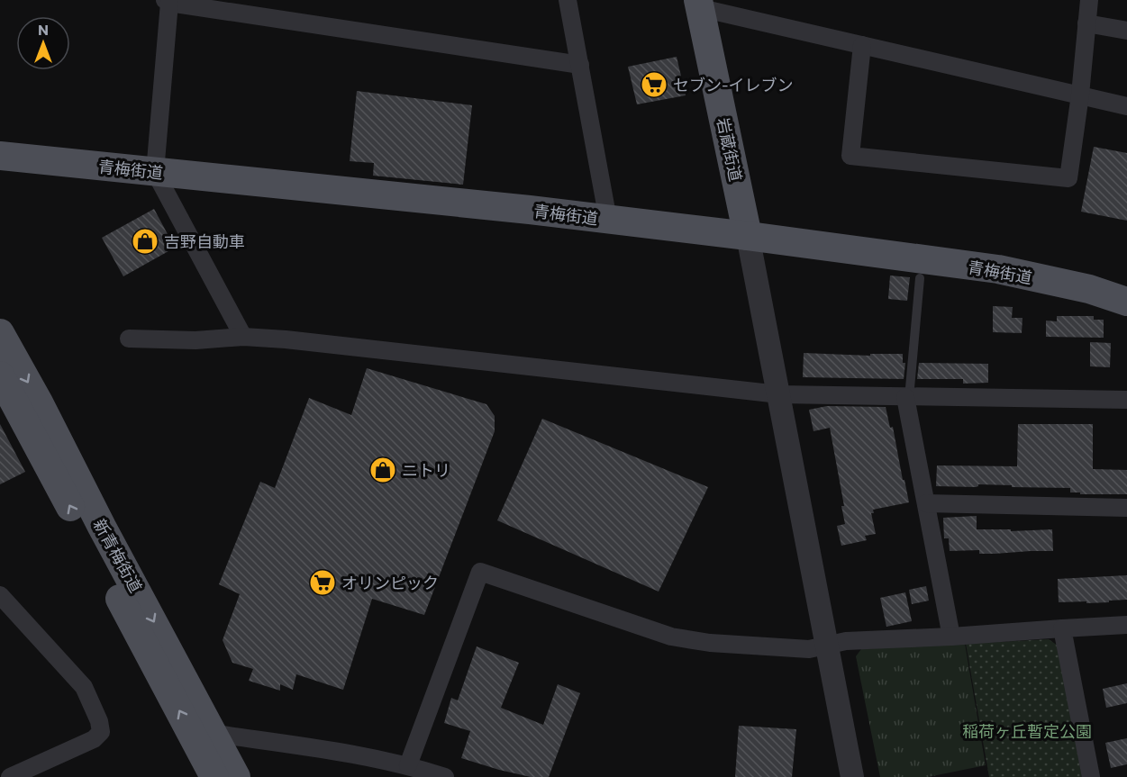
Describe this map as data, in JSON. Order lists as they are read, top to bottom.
{
  "streets": {
    "main road": ["岩蔵街道", "青梅街道", "新青梅街道"]
  },
  "crossings": [
    ["岩蔵街道", "青梅街道"]
  ],
  "parks": ["稲荷ヶ丘暫定公園"],
  "places": {
    "supermarket": ["セブン-イレブン", "オリンピック"],
    "shop": ["吉野自動車", "ニトリ"]
  },
  "north": "top"
}
